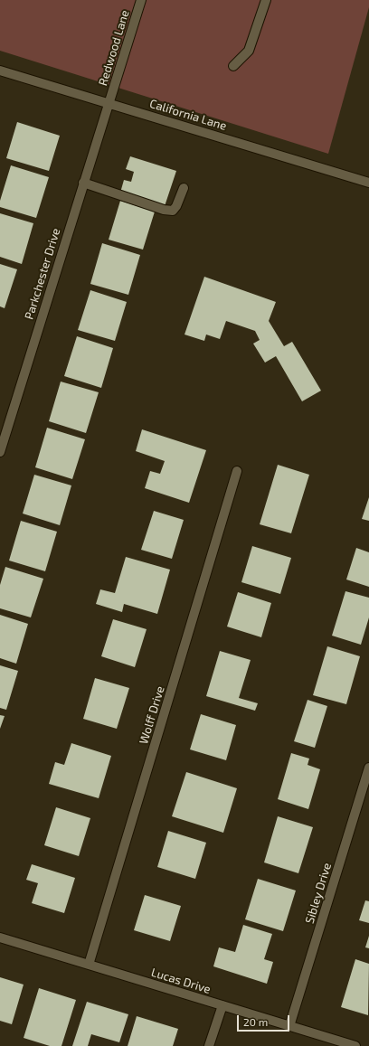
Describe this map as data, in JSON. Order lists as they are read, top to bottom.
{
  "streets": {
    "street": [
      "Redwood Lane",
      "California Lane",
      "Parkchester Drive",
      "Wolff Drive",
      "Sibley Drive",
      "Lucas Drive"
    ]
  },
  "crossings": [
    ["Redwood Lane", "California Lane"],
    ["Redwood Lane", "Parkchester Drive"],
    ["California Lane", "Parkchester Drive"],
    ["Wolff Drive", "Lucas Drive"],
    ["Sibley Drive", "Lucas Drive"]
  ],
  "scale_bar": "20 m"
}
